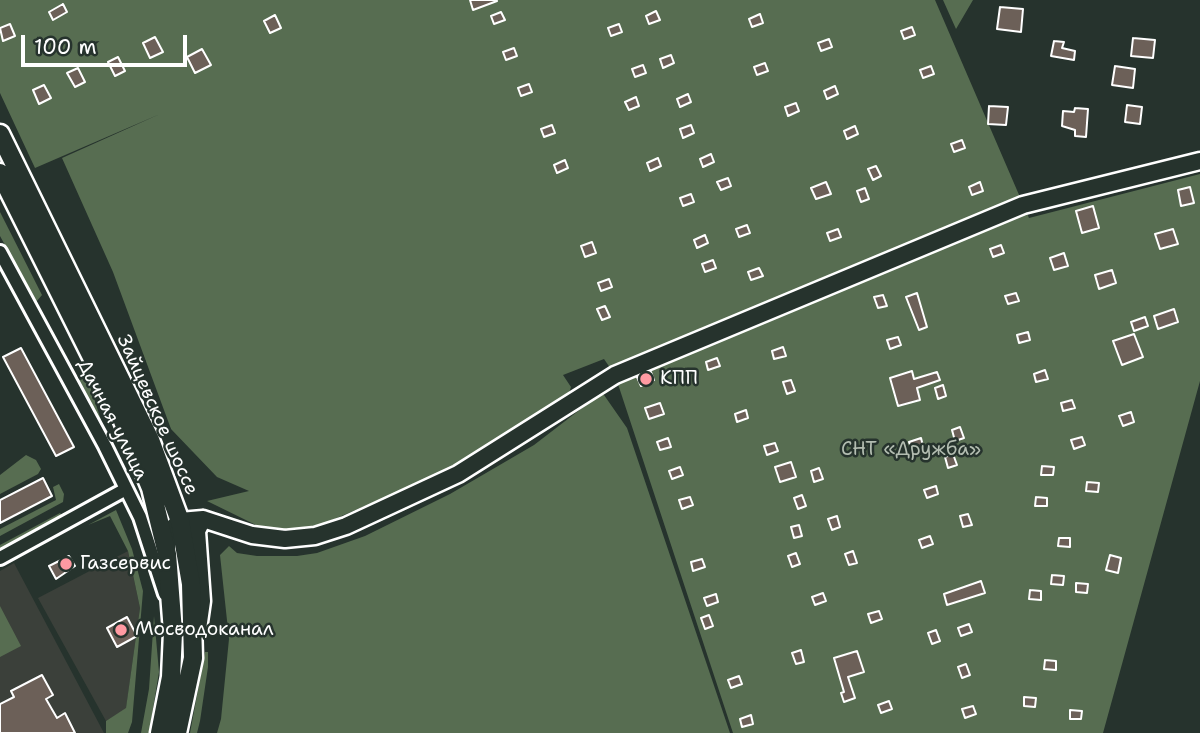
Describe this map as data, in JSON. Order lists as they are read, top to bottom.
{
  "streets": {
    "main road": ["Зайцевское шоссе"],
    "street": ["Дачная улица"]
  },
  "crossings": [
    ["Зайцевское шоссе", "Дачная улица"]
  ],
  "parks": ["СНТ «Дружба»"],
  "places": ["КПП", "Газсервис", "Мосводоканал"],
  "scale_bar": "100 m"
}
